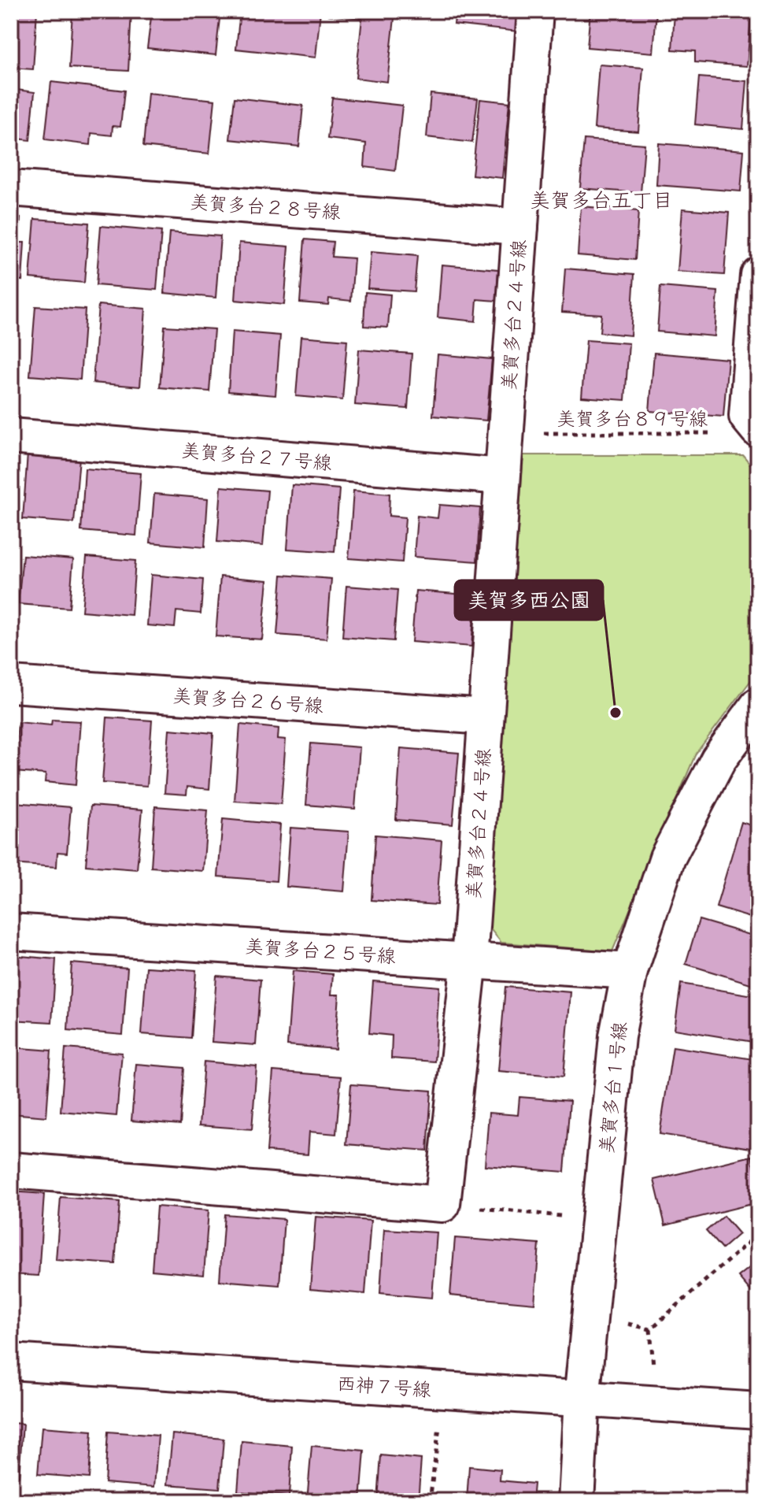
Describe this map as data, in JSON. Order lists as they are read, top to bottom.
{
  "streets": {
    "street": [
      "美賀多台２８号線",
      "美賀多台２４号線",
      "美賀多台２７号線",
      "美賀多台２６号線",
      "美賀多台２５号線",
      "美賀多台１号線",
      "西神７号線"
    ],
    "path": ["美賀多台８９号線"]
  },
  "crossings": [
    ["美賀多台２８号線", "美賀多台２４号線"],
    ["美賀多台２４号線", "美賀多台８９号線"],
    ["美賀多台２４号線", "美賀多台２７号線"],
    ["美賀多台２４号線", "美賀多台２６号線"],
    ["美賀多台２４号線", "美賀多台２５号線"],
    ["美賀多台２５号線", "美賀多台１号線"],
    ["美賀多台１号線", "西神７号線"]
  ],
  "districts": ["美賀多台五丁目"],
  "places": ["美賀多西公園"]
}
